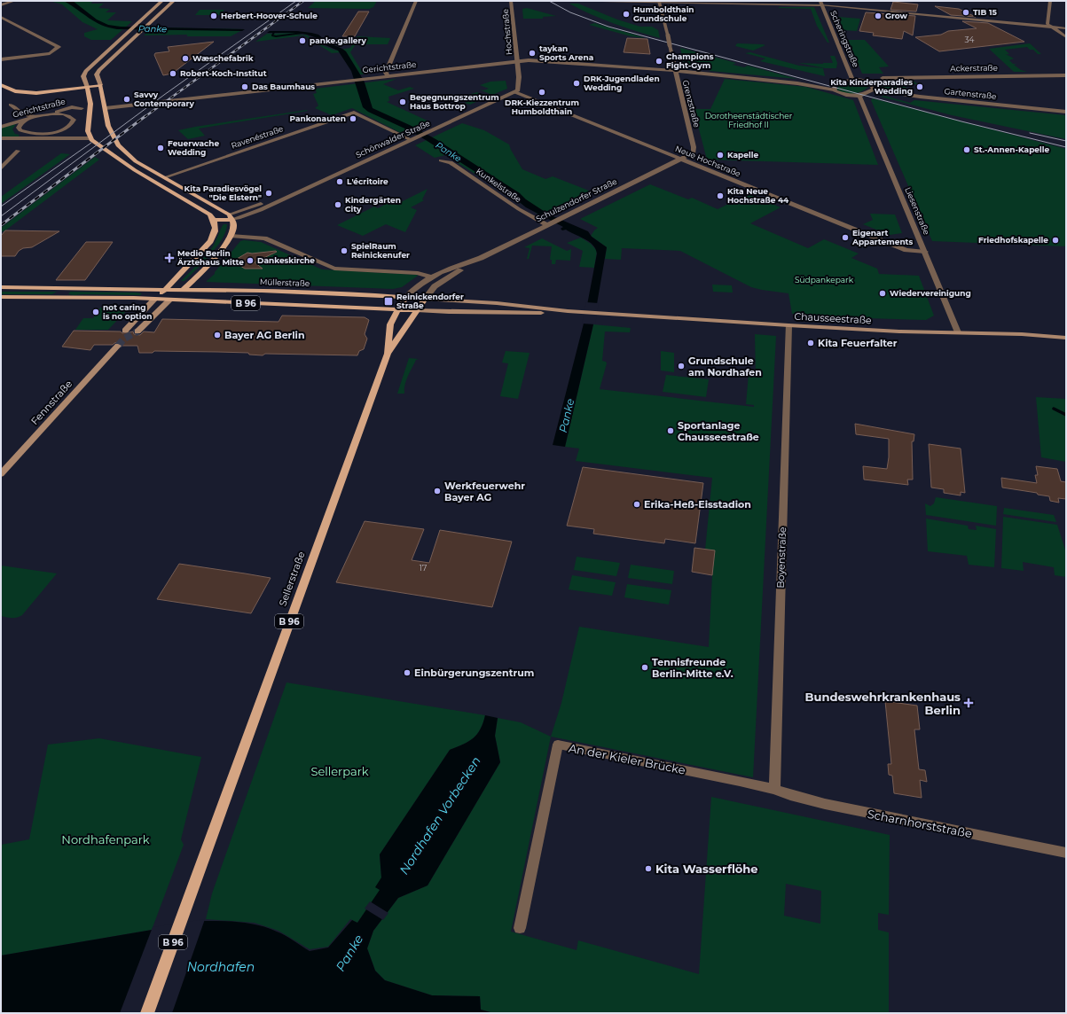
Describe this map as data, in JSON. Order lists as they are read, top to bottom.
{
  "streets": {
    "main road": [
      "Müllerstraße",
      "B 96",
      "Chausseestraße",
      "Fennstraße",
      "Sellerstraße"
    ],
    "street": [
      "Hochstraße",
      "Scheringstraße",
      "Gerichtstraße",
      "Ackerstraße",
      "Gartenstraße",
      "Grenzstraße",
      "Ravenéstraße",
      "Schönwalder Straße",
      "Neue Hochstraße",
      "Kunkelstraße",
      "Schulzendorfer Straße",
      "Liesenstraße",
      "Boyenstraße",
      "An der Kieler Brücke",
      "Scharnhorststraße"
    ]
  },
  "crossings": [
    ["Hochstraße", "Gerichtstraße"],
    ["Scheringstraße", "Gartenstraße"],
    ["Gerichtstraße", "Grenzstraße"],
    ["Grenzstraße", "Neue Hochstraße"],
    ["Grenzstraße", "Schulzendorfer Straße"],
    ["Ravenéstraße", "Schönwalder Straße"],
    ["Schönwalder Straße", "Neue Hochstraße"],
    ["Neue Hochstraße", "Schulzendorfer Straße"],
    ["Neue Hochstraße", "Liesenstraße"],
    ["Kunkelstraße", "Schulzendorfer Straße"],
    ["Schulzendorfer Straße", "Müllerstraße"],
    ["Schulzendorfer Straße", "Sellerstraße"],
    ["Liesenstraße", "Chausseestraße"],
    ["Müllerstraße", "Chausseestraße"],
    ["Müllerstraße", "Sellerstraße"],
    ["Chausseestraße", "Boyenstraße"],
    ["Boyenstraße", "An der Kieler Brücke"],
    ["Boyenstraße", "Scharnhorststraße"],
    ["An der Kieler Brücke", "Scharnhorststraße"]
  ],
  "water": ["Panke", "Nordhafen Vorbecken", "Nordhafen"],
  "parks": [
    "Dorotheenstädtischer Friedhof II",
    "Südpankepark",
    "Sellerpark",
    "Nordhafenpark"
  ],
  "places": {
    "other": [
      "TIB 15",
      "Humboldthain Grundschule",
      "Herbert-Hoover-Schule",
      "Grow",
      "panke.gallery",
      "taykan Sports Arena",
      "Wæschefabrik",
      "Champions Fight-Gym",
      "Robert-Koch-Institut",
      "DRK-Jugendladen Wedding",
      "Das Baumhaus",
      "Kita Kinderparadies Wedding",
      "DRK-Kiezzentrum Humboldthain",
      "Savvy Contemporary",
      "Begegnungszentrum Haus Bottrop",
      "Pankonauten",
      "Feuerwache Wedding",
      "St.-Annen-Kapelle",
      "Kapelle",
      "L'écritoire",
      "Kita Paradiesvögel \"Die Elstern\"",
      "Kita Neue Hochstraße 44",
      "Kindergärten City",
      "Eigenart Appartements",
      "Friedhofskapelle",
      "SpielRaum Reinickenufer",
      "Dankeskirche",
      "Wiedervereinigung",
      "not caring is no option",
      "Bayer AG Berlin",
      "Kita Feuerfalter",
      "Grundschule am Nordhafen",
      "Sportanlage Chausseestraße",
      "Werkfeuerwehr Bayer AG",
      "Erika-Heß-Eisstadion",
      "Tennisfreunde Berlin-Mitte e.V.",
      "Einbürgerungszentrum",
      "Kita Wasserflöhe"
    ],
    "health": ["Medio Berlin Ärztehaus Mitte", "Bundeswehrkrankenhaus Berlin"],
    "transit": ["Reinickendorfer Straße"]
  },
  "house_numbers": ["34", "17"]
}
